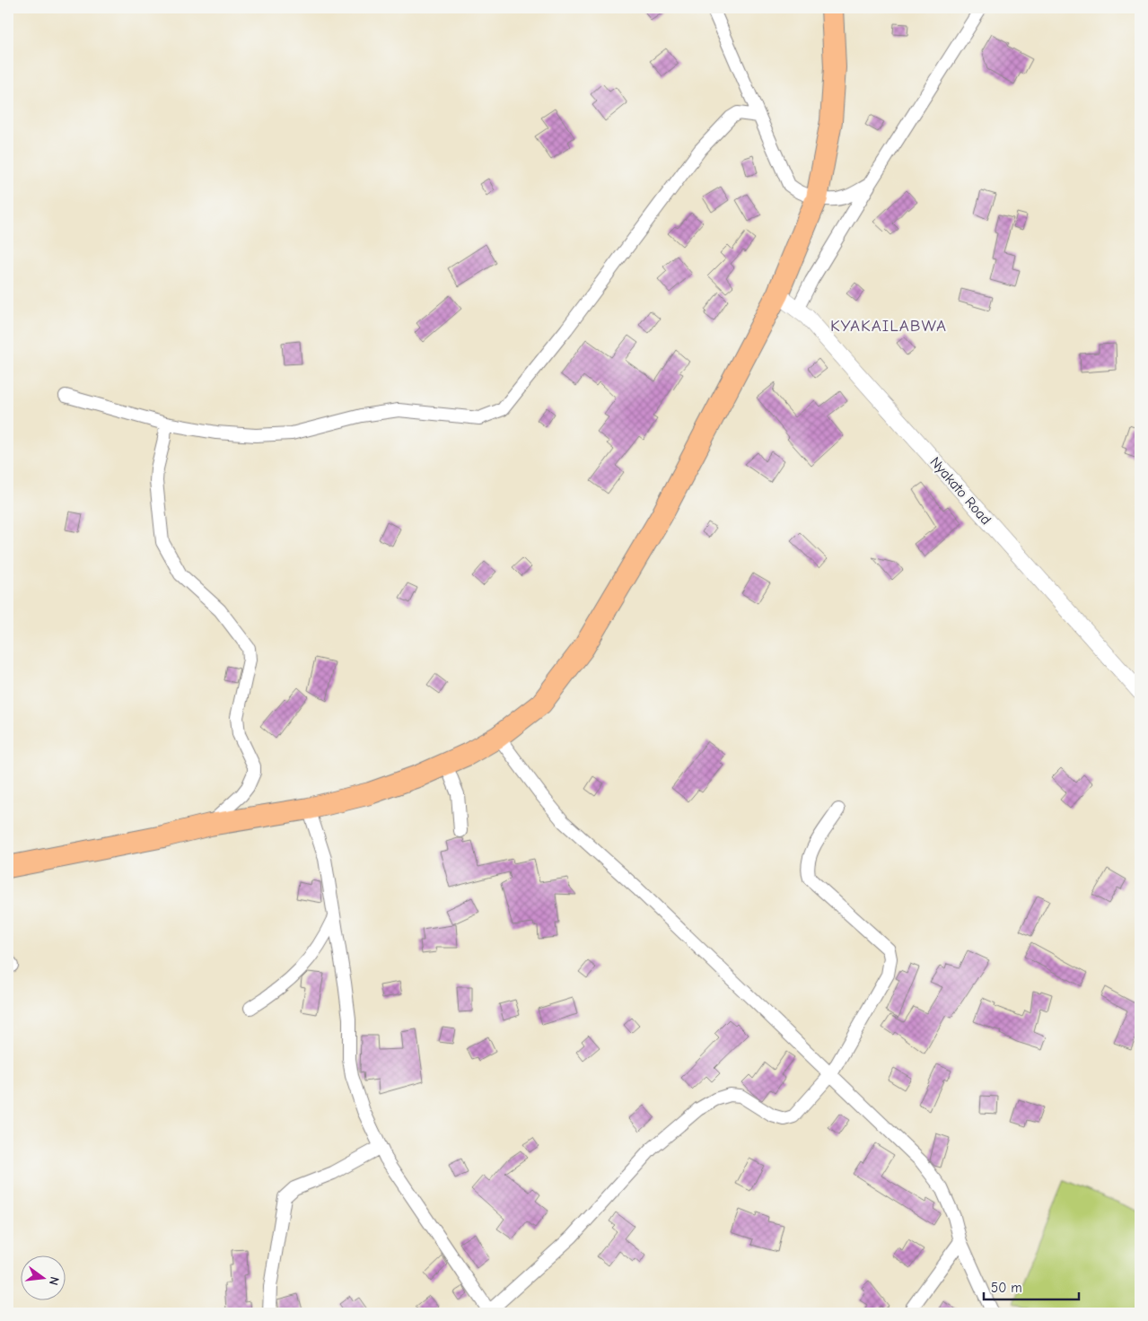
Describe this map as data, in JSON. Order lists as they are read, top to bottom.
{
  "streets": {
    "street": ["Nyakato Road"]
  },
  "districts": ["KYAKAILABWA"],
  "scale_bar": "50 m",
  "north": "right"
}
